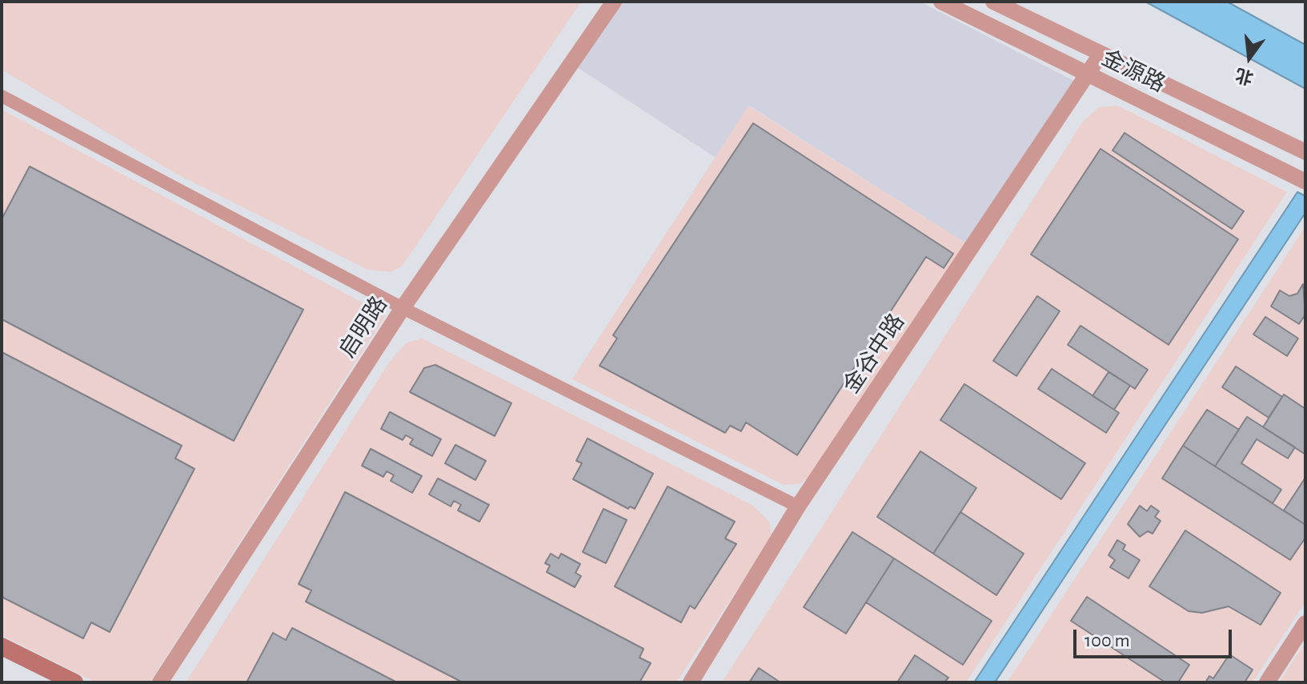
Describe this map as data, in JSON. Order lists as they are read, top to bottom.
{
  "streets": {
    "street": ["金源路", "启明路", "金谷中路"]
  },
  "crossings": [
    ["金源路", "金谷中路"]
  ],
  "scale_bar": "100 m",
  "north": "bottom"
}
